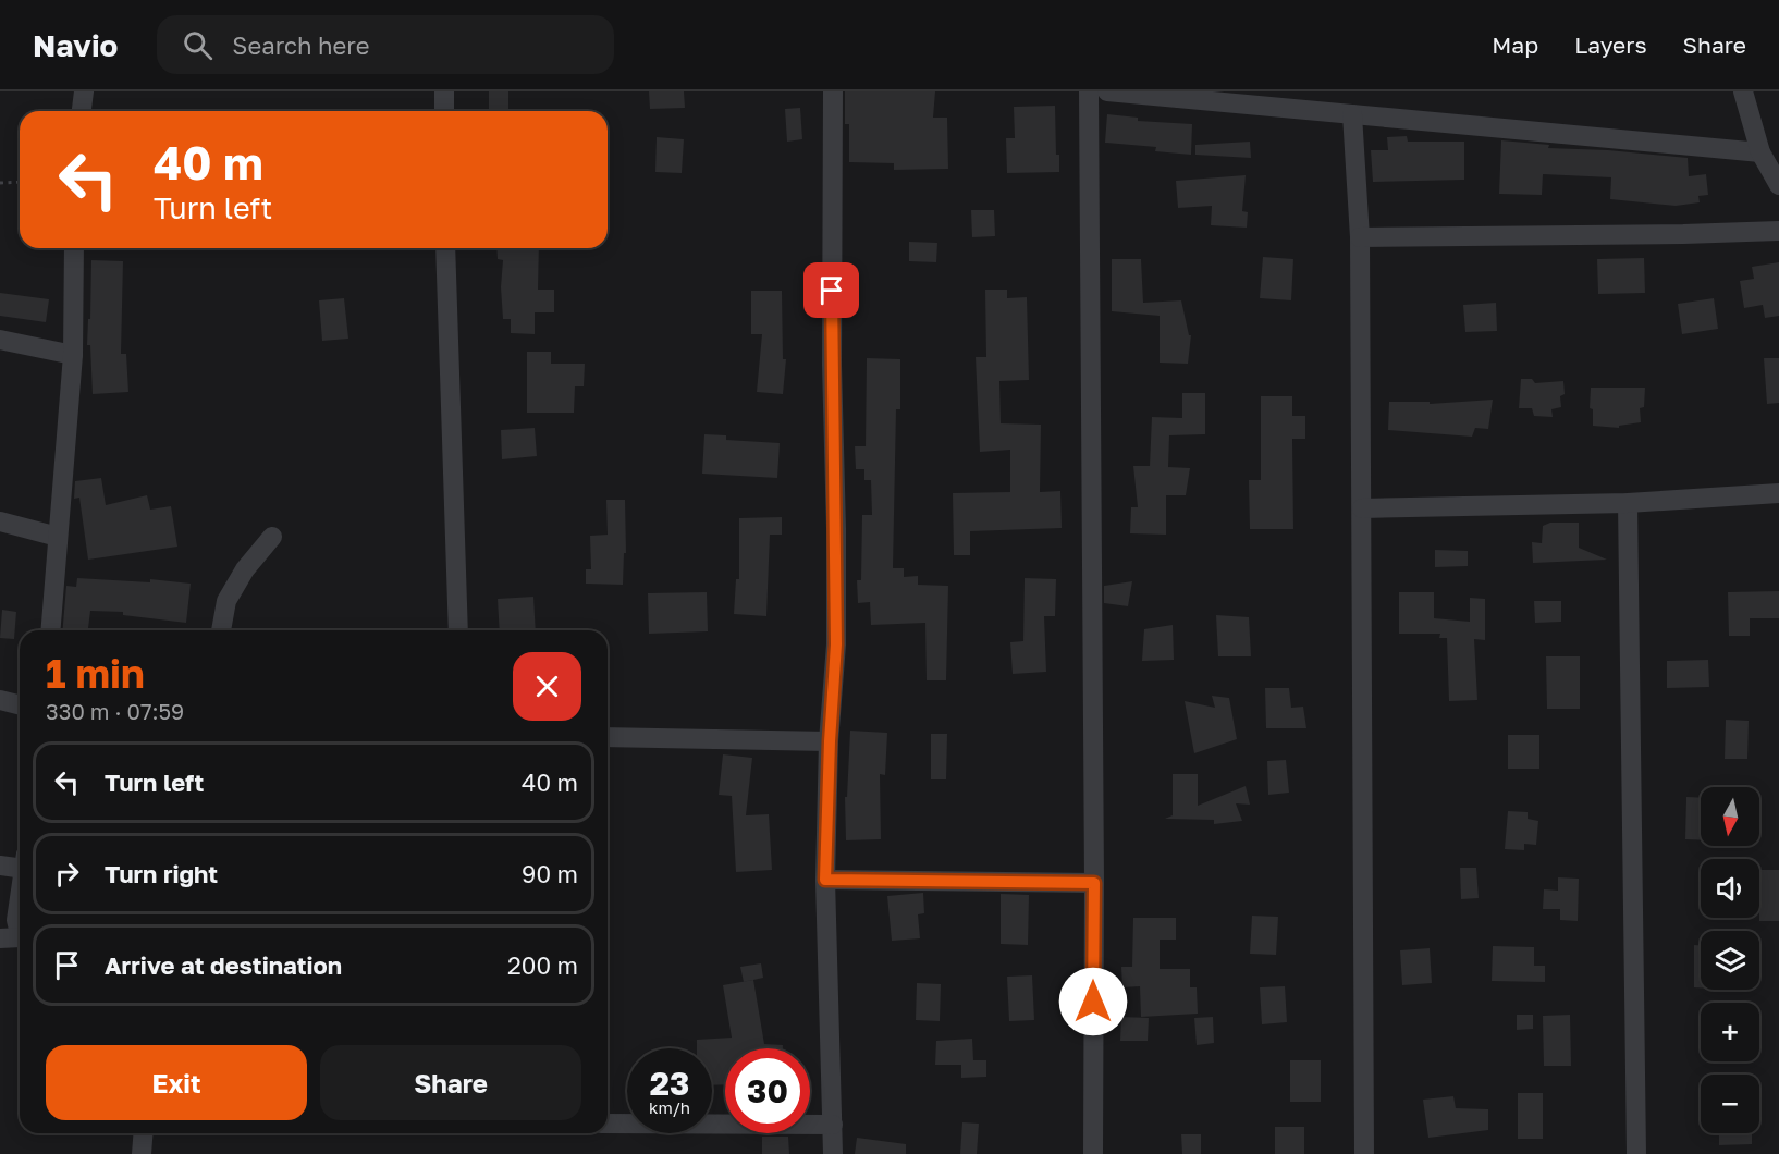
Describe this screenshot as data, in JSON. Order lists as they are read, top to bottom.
{
  "north": "bottom",
  "page": {
    "header": "Navio",
    "search": "Search here",
    "nav": ["Map", "Layers", "Share"],
    "turn": ["40 m", "Turn left"],
    "heading": ["1 min", "330 m · 07:59"],
    "list": [
      {
        "name": "Turn left",
        "value": "40 m"
      },
      {
        "name": "Turn right",
        "value": "90 m"
      },
      {
        "name": "Arrive at destination",
        "value": "200 m"
      }
    ],
    "map_buttons": ["+", "−"],
    "buttons": ["Exit", "Share"],
    "speed": "23 km/h",
    "limit": "30"
  }
}
